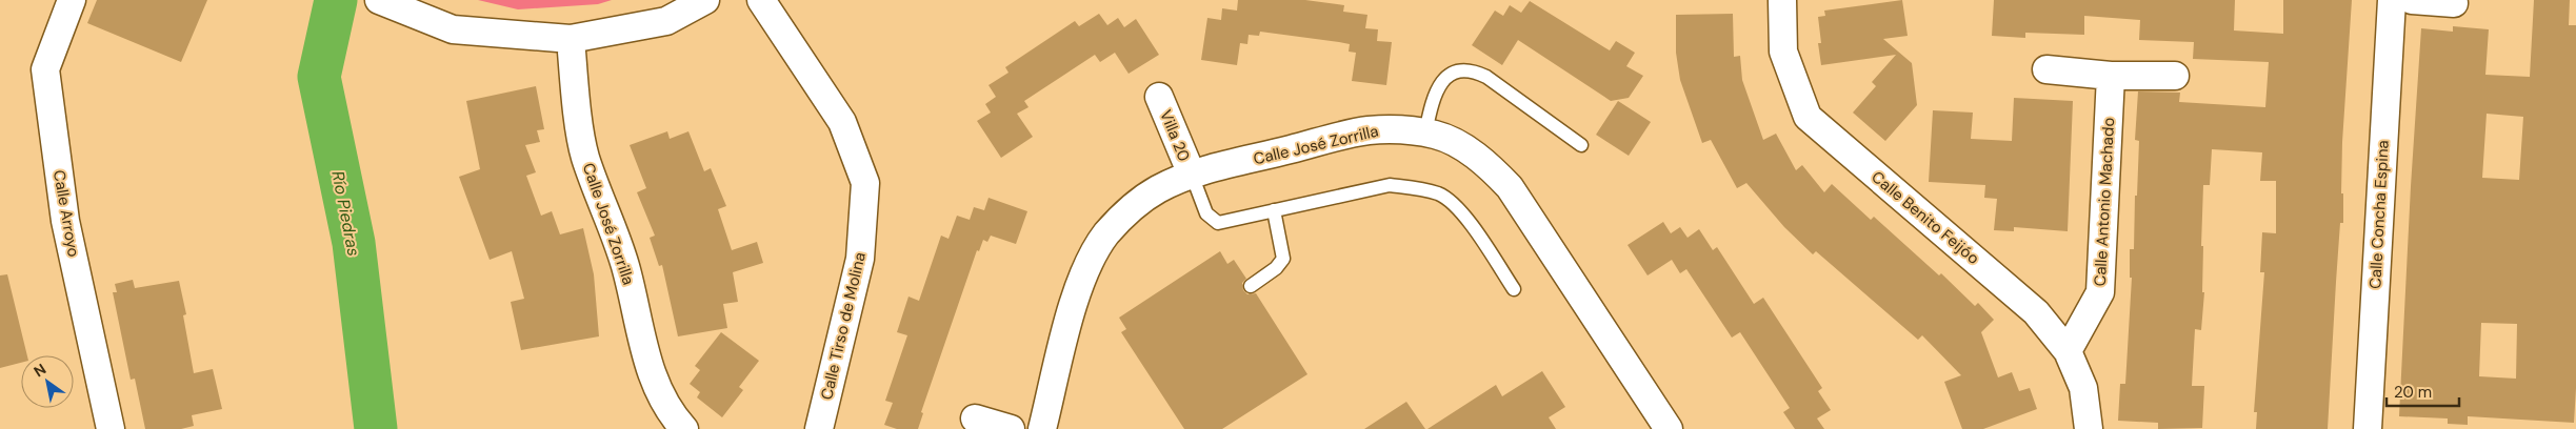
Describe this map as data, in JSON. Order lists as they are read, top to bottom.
{
  "streets": {
    "street": [
      "Villa 20",
      "Calle José Zorrilla",
      "Calle Antonio Machado",
      "Calle Arroyo",
      "Calle Concha Espina",
      "Calle Benito Feijóo",
      "Calle Tirso de Molina"
    ]
  },
  "crossings": [
    ["Villa 20", "Calle José Zorrilla"],
    ["Calle Antonio Machado", "Calle Benito Feijóo"]
  ],
  "water": ["Río Piedras"],
  "scale_bar": "20 m",
  "north": "top left"
}
